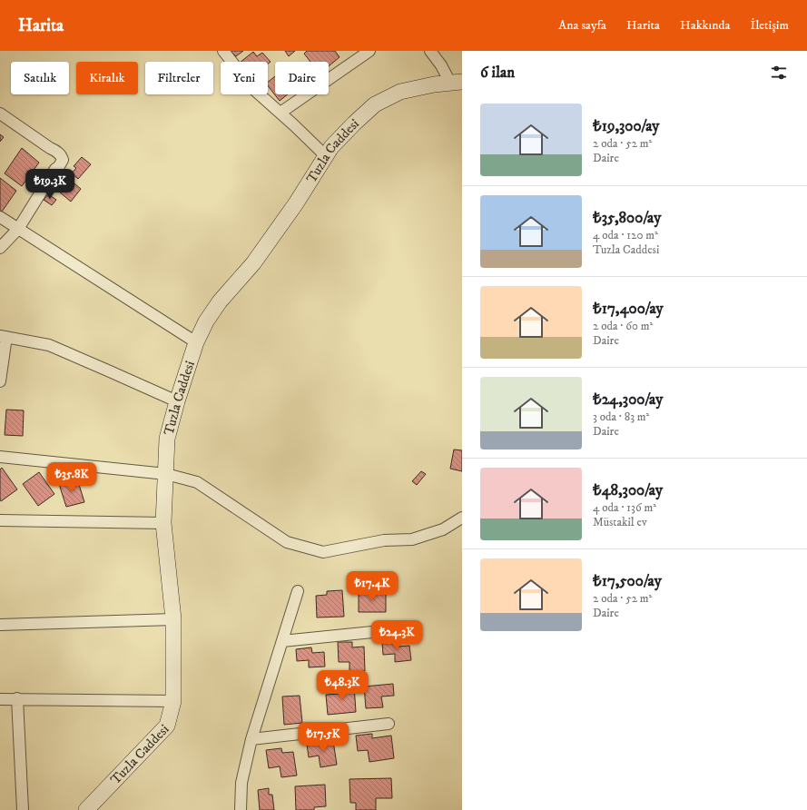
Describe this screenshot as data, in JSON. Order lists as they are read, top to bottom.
{
  "streets": {
    "main road": ["Tuzla Caddesi"]
  },
  "page": {
    "header": "Harita",
    "nav": [
      "Ana sayfa",
      "Harita",
      "Hakkında",
      "İletişim"
    ],
    "heading": "6 ilan",
    "chip": [
      "Satılık",
      "Kiralık",
      "Filtreler",
      "Yeni",
      "Daire"
    ],
    "list": [
      {
        "name": "₺19,300/ay",
        "note": "2 oda · 52 m² · Daire"
      },
      {
        "name": "₺35,800/ay",
        "note": "4 oda · 120 m² · Tuzla Caddesi"
      },
      {
        "name": "₺17,400/ay",
        "note": "2 oda · 60 m² · Daire"
      },
      {
        "name": "₺24,300/ay",
        "note": "3 oda · 83 m² · Daire"
      },
      {
        "name": "₺48,300/ay",
        "note": "4 oda · 136 m² · Müstakil ev"
      },
      {
        "name": "₺17,500/ay",
        "note": "2 oda · 52 m² · Daire"
      }
    ],
    "price": [
      "₺19.3K",
      "₺35.8K",
      "₺17.4K",
      "₺24.3K",
      "₺48.3K",
      "₺17.5K"
    ]
  }
}
